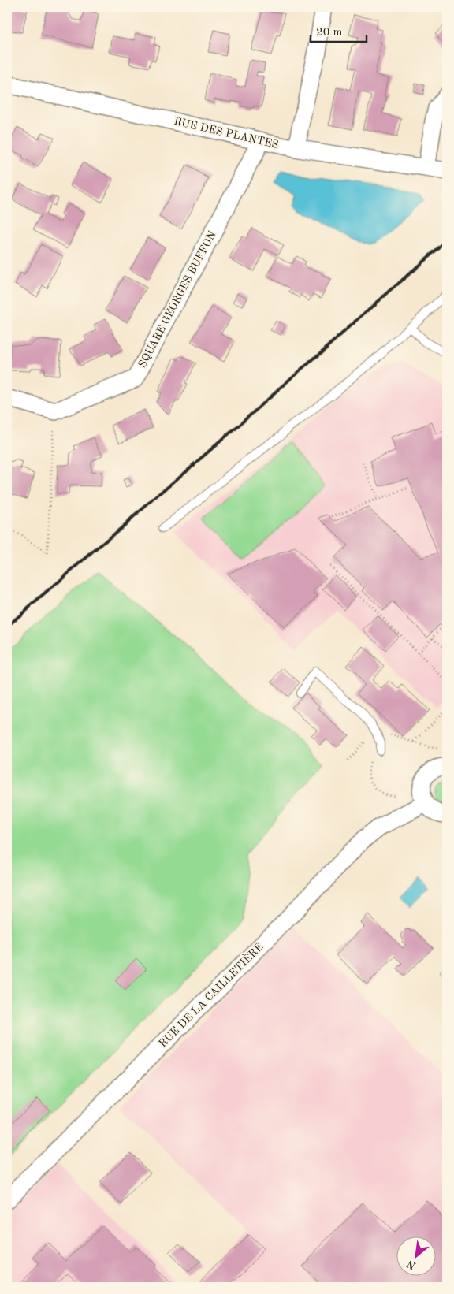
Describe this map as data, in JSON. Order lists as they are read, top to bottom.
{
  "streets": {
    "street": ["RUE DES PLANTES", "SQUARE GEORGES BUFFON", "RUE DE LA CAILLETIÈRE"]
  },
  "crossings": [
    ["RUE DES PLANTES", "SQUARE GEORGES BUFFON"]
  ],
  "scale_bar": "20 m",
  "north": "bottom left"
}
